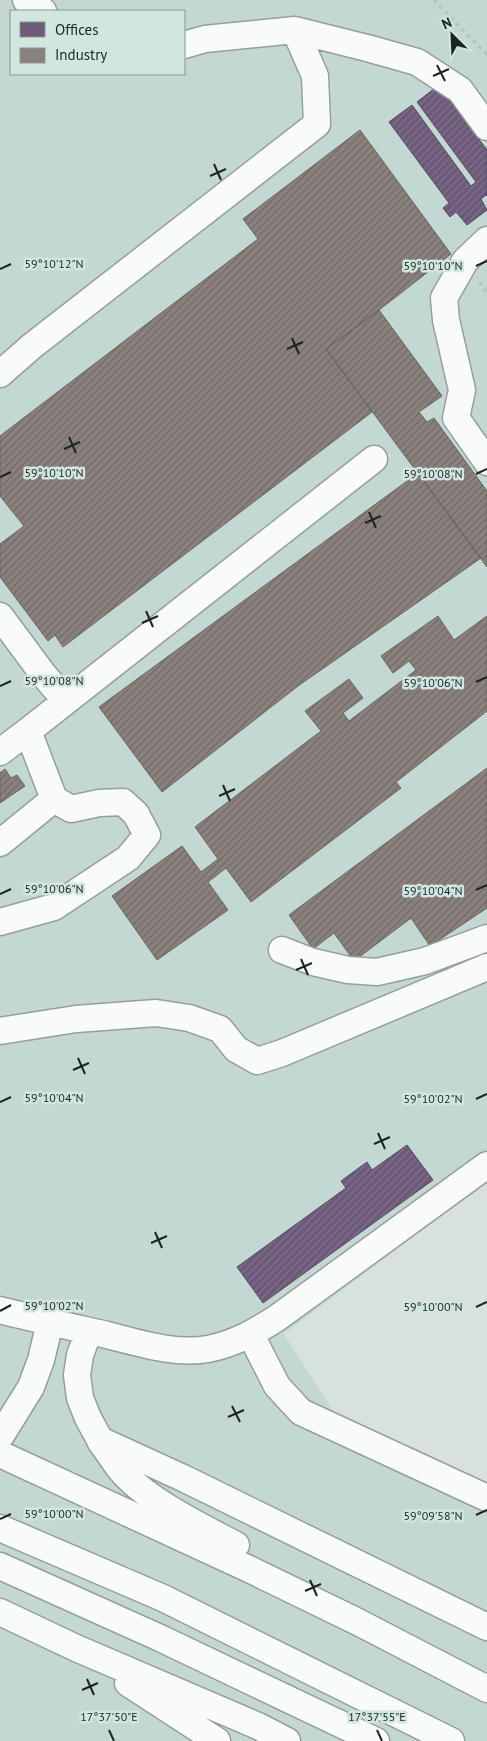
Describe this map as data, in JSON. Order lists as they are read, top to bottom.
{
  "legend": ["Offices", "Industry"],
  "north": "top left",
  "coordinates": [
    "59°10'12\"N",
    "59°10'10\"N",
    "59°10'08\"N",
    "59°10'06\"N",
    "59°10'04\"N",
    "59°10'02\"N",
    "59°10'00\"N",
    "59°09'58\"N",
    "17°37'50\"E",
    "17°37'55\"E"
  ]
}
